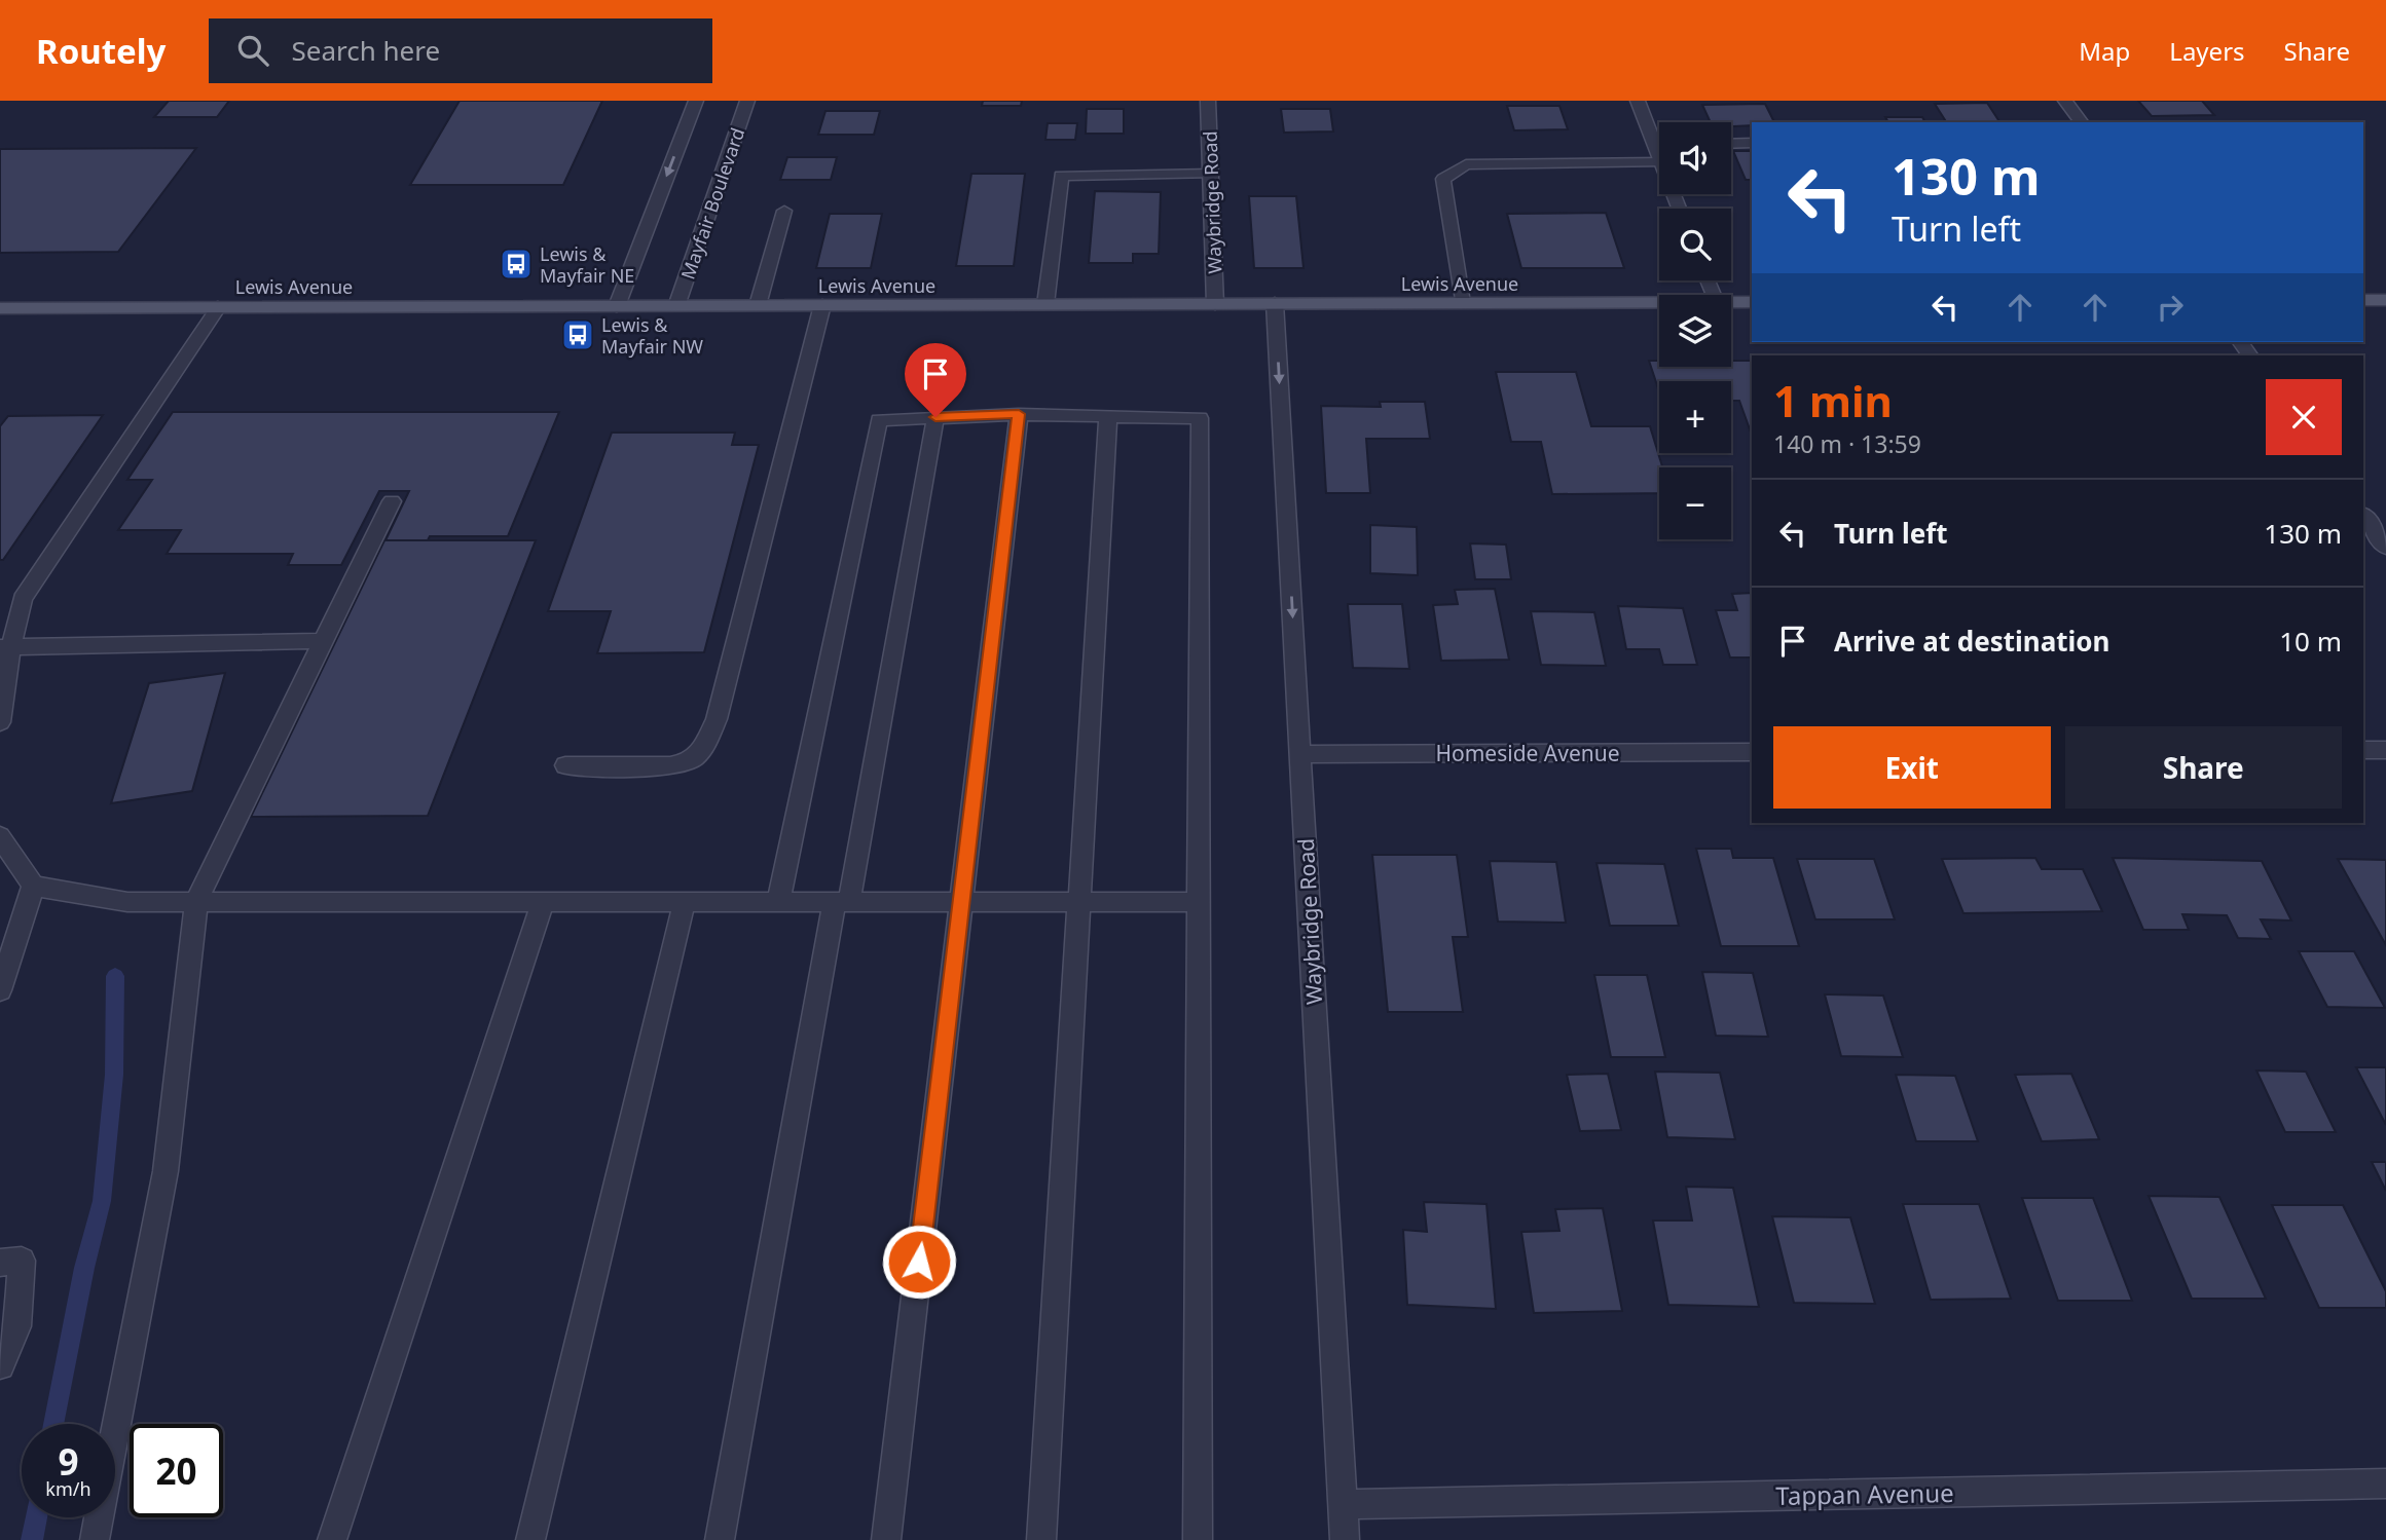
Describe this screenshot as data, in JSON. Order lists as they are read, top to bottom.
{
  "streets": {
    "main road": ["Lewis Avenue"],
    "street": [
      "Waybridge Road",
      "Mayfair Boulevard",
      "Homeside Avenue",
      "Tappan Avenue"
    ]
  },
  "crossings": [
    ["Waybridge Road", "Lewis Avenue"],
    ["Waybridge Road", "Homeside Avenue"],
    ["Waybridge Road", "Tappan Avenue"],
    ["Mayfair Boulevard", "Lewis Avenue"]
  ],
  "places": {
    "bus stop": ["Lewis & Mayfair NE", "Lewis & Mayfair NW"]
  },
  "page": {
    "header": "Routely",
    "search": "Search here",
    "nav": ["Map", "Layers", "Share"],
    "map_buttons": ["+", "−"],
    "turn": ["130 m", "Turn left"],
    "heading": ["1 min", "140 m · 13:59"],
    "list": [
      {
        "name": "Turn left",
        "value": "130 m"
      },
      {
        "name": "Arrive at destination",
        "value": "10 m"
      }
    ],
    "buttons": ["Exit", "Share"],
    "speed": "9 km/h",
    "limit": "20"
  }
}
